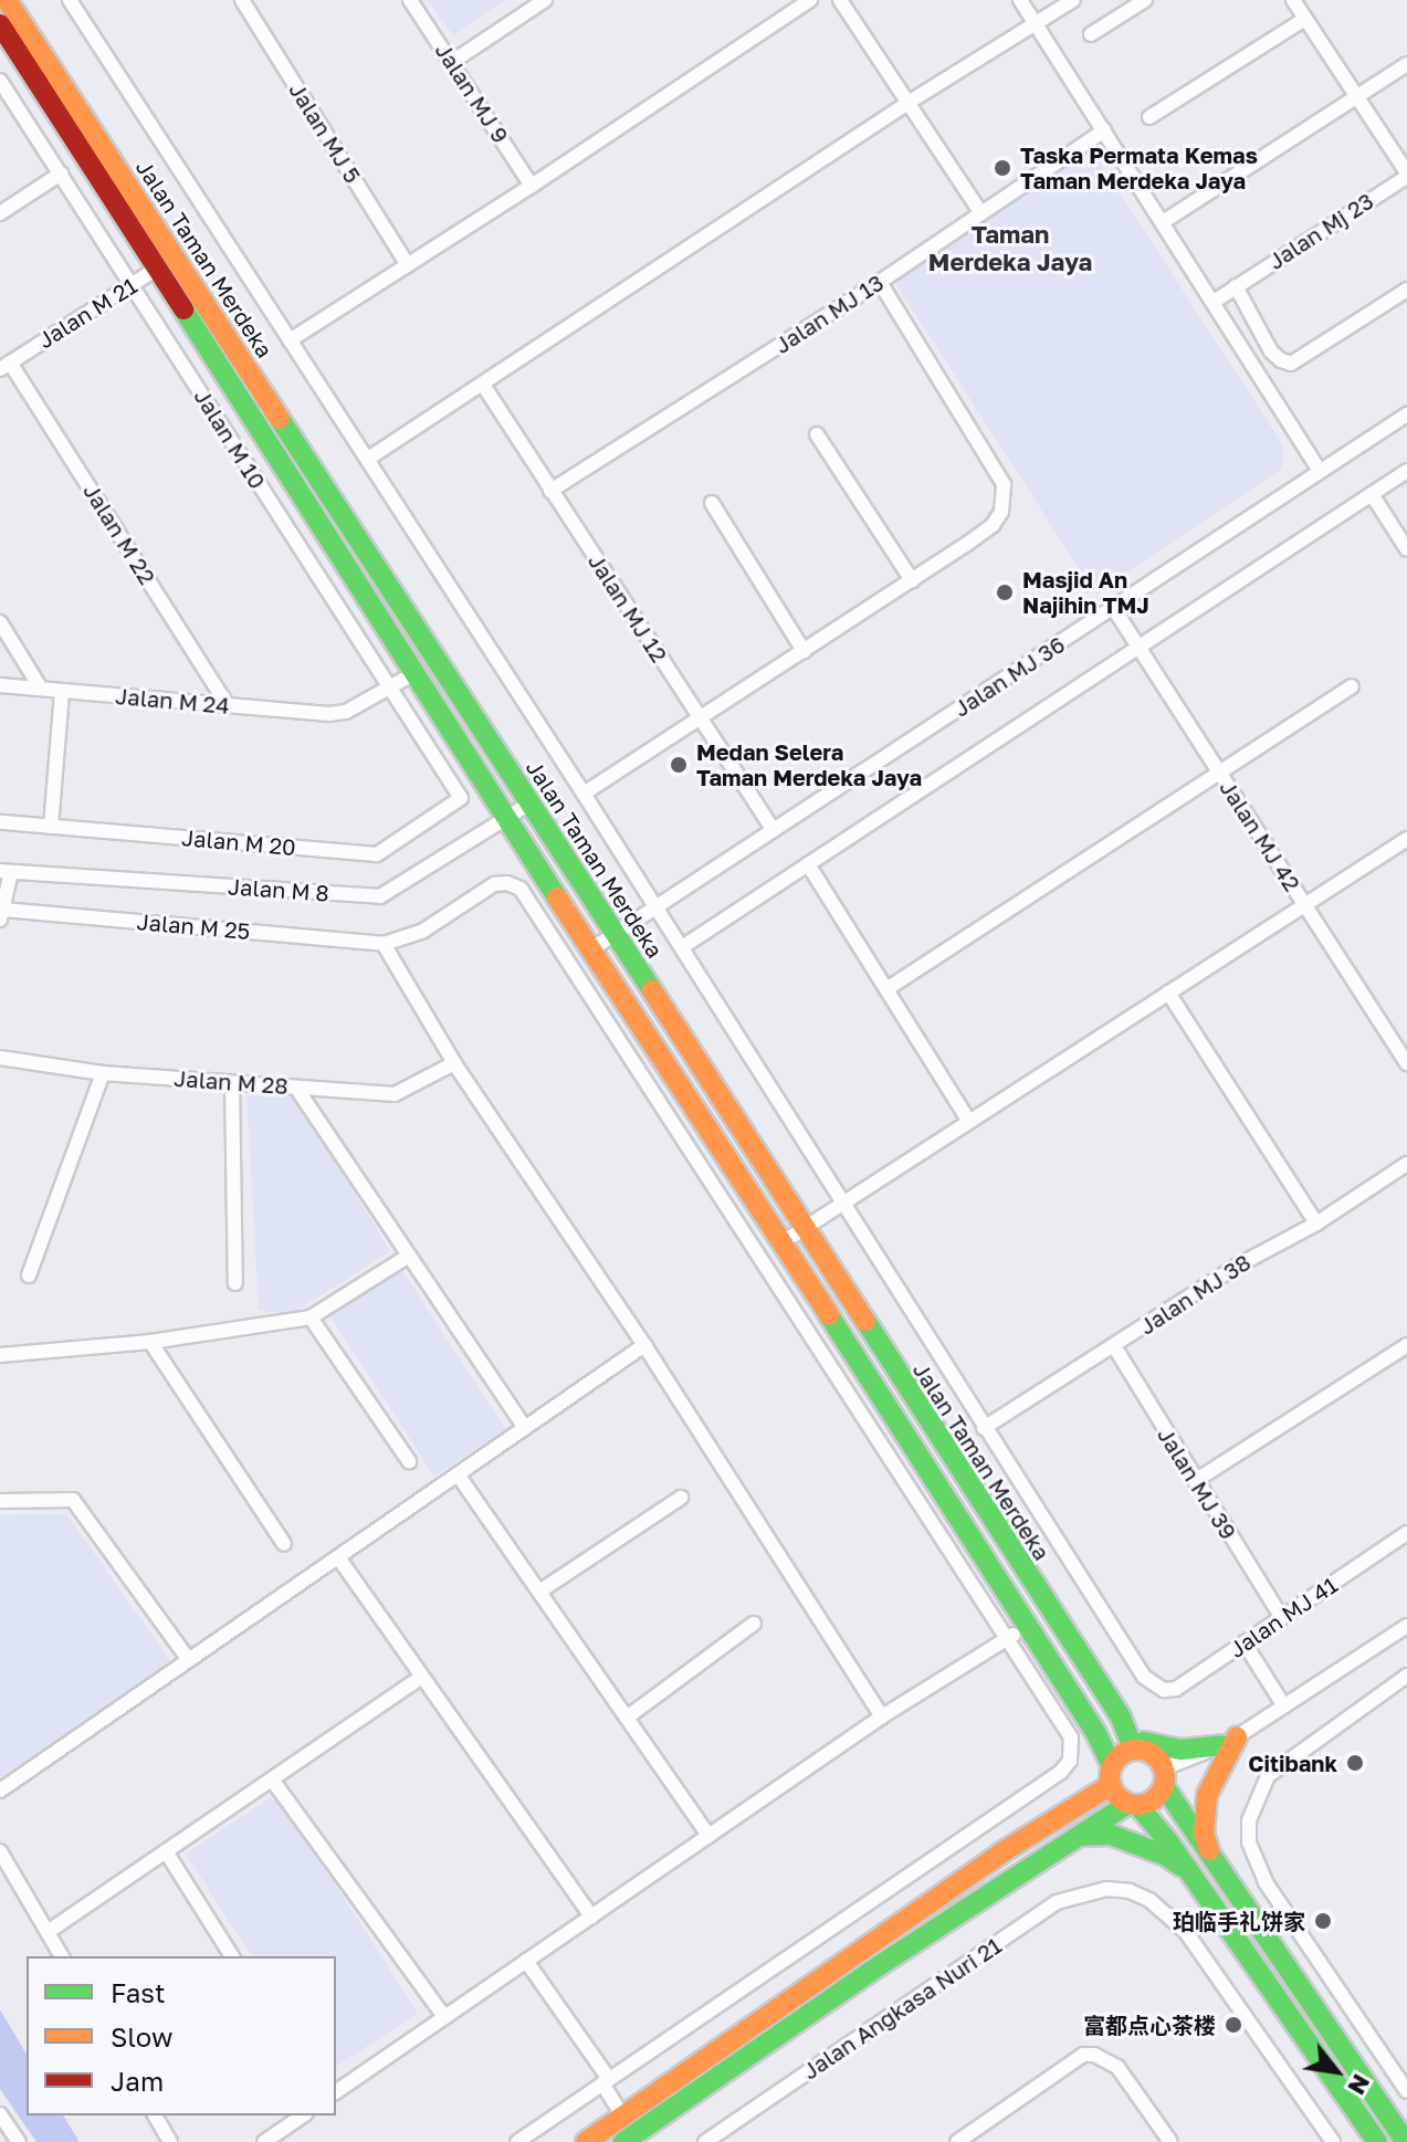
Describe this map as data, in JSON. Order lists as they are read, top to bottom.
{
  "streets": {
    "main road": ["Jalan Taman Merdeka"],
    "street": [
      "Jalan MJ 9",
      "Jalan MJ 5",
      "Jalan Mj 23",
      "Jalan M 21",
      "Jalan MJ 13",
      "Jalan M 10",
      "Jalan M 22",
      "Jalan MJ 12",
      "Jalan MJ 36",
      "Jalan M 24",
      "Jalan MJ 42",
      "Jalan M 20",
      "Jalan M 8",
      "Jalan M 25",
      "Jalan M 28",
      "Jalan MJ 38",
      "Jalan MJ 39",
      "Jalan MJ 41",
      "Jalan Angkasa Nuri 21"
    ]
  },
  "crossings": [
    ["Jalan Taman Merdeka", "Jalan M 21"],
    ["Jalan Taman Merdeka", "Jalan MJ 36"],
    ["Jalan Taman Merdeka", "Jalan M 8"],
    ["Jalan M 21", "Jalan M 10"],
    ["Jalan M 21", "Jalan M 22"],
    ["Jalan MJ 13", "Jalan MJ 12"],
    ["Jalan M 10", "Jalan M 24"],
    ["Jalan M 10", "Jalan M 20"],
    ["Jalan M 22", "Jalan M 24"],
    ["Jalan MJ 12", "Jalan MJ 36"],
    ["Jalan MJ 36", "Jalan MJ 42"],
    ["Jalan MJ 38", "Jalan MJ 39"],
    ["Jalan MJ 38", "Jalan MJ 41"],
    ["Jalan MJ 39", "Jalan MJ 41"]
  ],
  "districts": ["Taman Merdeka Jaya"],
  "places": [
    "Taska Permata Kemas Taman Merdeka Jaya",
    "Masjid An Najihin TMJ",
    "Medan Selera Taman Merdeka Jaya",
    "Citibank",
    "珀临手礼饼家",
    "富都点心茶楼"
  ],
  "legend": ["Fast", "Slow", "Jam"],
  "north": "bottom right"
}
